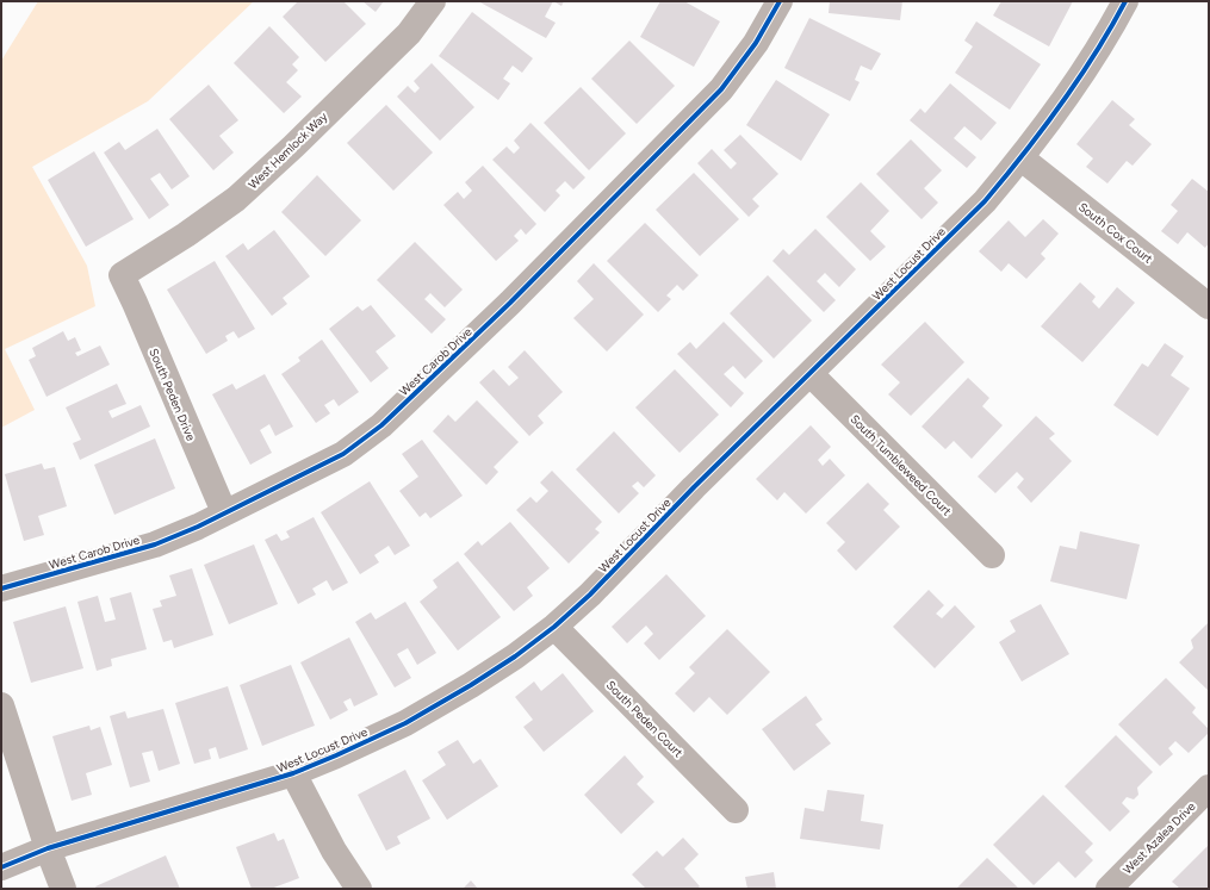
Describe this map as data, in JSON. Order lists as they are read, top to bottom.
{
  "streets": {
    "street": [
      "West Hemlock Way",
      "South Cox Court",
      "West Locust Drive",
      "West Carob Drive",
      "South Peden Drive",
      "South Tumbleweed Court",
      "South Peden Court",
      "West Azalea Drive"
    ]
  },
  "crossings": [
    ["West Hemlock Way", "South Peden Drive"],
    ["South Cox Court", "West Locust Drive"],
    ["West Locust Drive", "South Tumbleweed Court"],
    ["West Locust Drive", "South Peden Court"],
    ["West Carob Drive", "South Peden Drive"]
  ]
}
